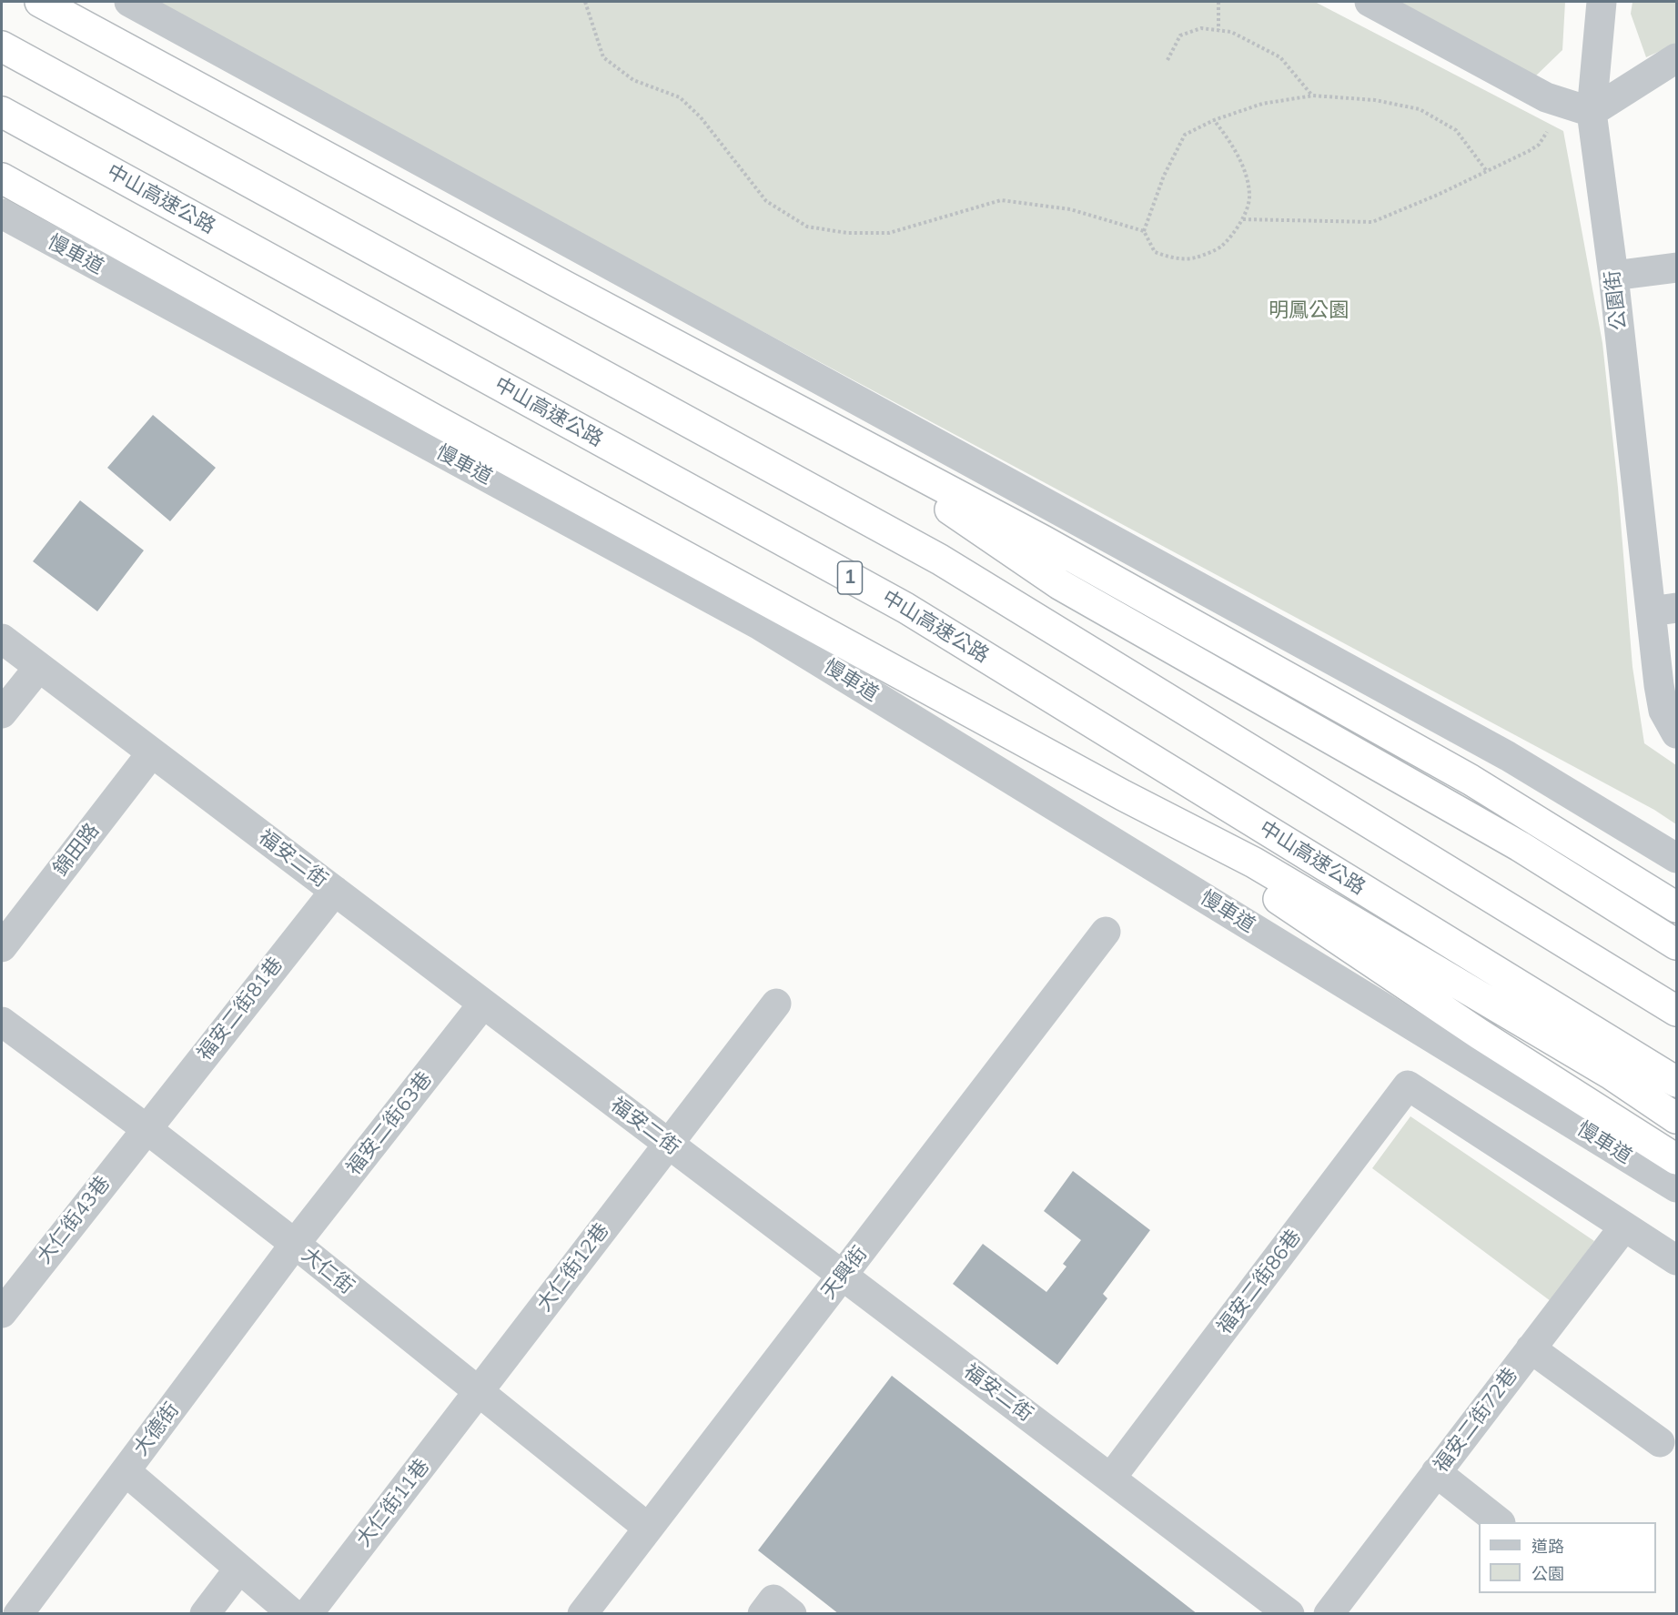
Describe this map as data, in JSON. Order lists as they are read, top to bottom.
{
  "streets": {
    "highway": ["中山高速公路", "1"],
    "street": [
      "慢車道",
      "公園街",
      "錦田路",
      "福安二街",
      "福安二街81巷",
      "福安二街63巷",
      "大仁街43巷",
      "大仁街12巷",
      "大仁街",
      "天興街",
      "福安二街86巷",
      "福安二街72巷",
      "大德街",
      "大仁街11巷"
    ]
  },
  "crossings": [
    ["錦田路", "福安二街"],
    ["福安二街", "福安二街81巷"],
    ["福安二街", "福安二街63巷"],
    ["福安二街", "大仁街12巷"],
    ["福安二街", "天興街"],
    ["福安二街", "福安二街86巷"],
    ["福安二街81巷", "大仁街43巷"],
    ["福安二街81巷", "大仁街"],
    ["福安二街63巷", "大仁街"],
    ["福安二街63巷", "大德街"],
    ["大仁街43巷", "大仁街"],
    ["大仁街12巷", "大仁街"],
    ["大仁街12巷", "大仁街11巷"],
    ["大仁街", "天興街"],
    ["大仁街", "大德街"],
    ["大仁街", "大仁街11巷"],
    ["福安二街86巷", "福安二街72巷"]
  ],
  "parks": ["明鳳公園"],
  "legend": ["道路", "公園"]
}
